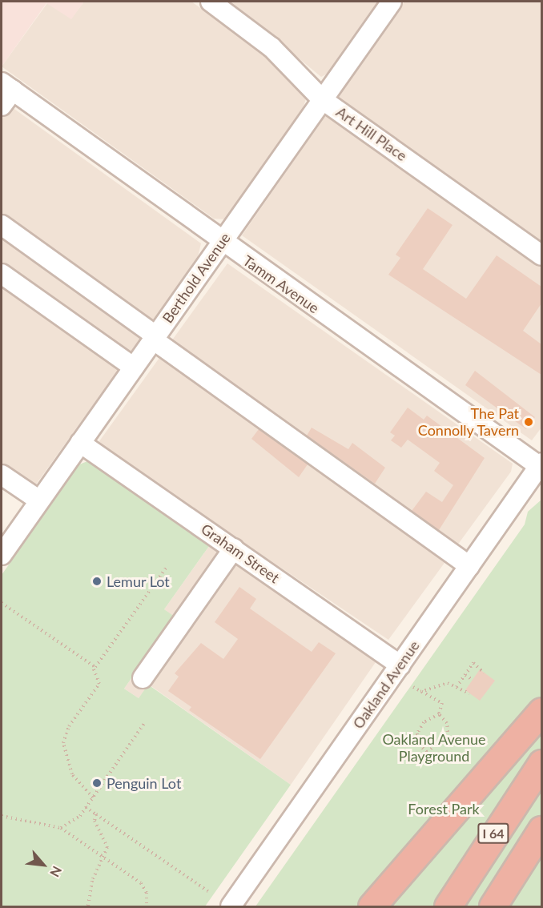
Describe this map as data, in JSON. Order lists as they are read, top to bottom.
{
  "streets": {
    "highway": ["I 64"],
    "street": [
      "Art Hill Place",
      "Berthold Avenue",
      "Tamm Avenue",
      "Graham Street",
      "Oakland Avenue"
    ]
  },
  "crossings": [
    ["Art Hill Place", "Berthold Avenue"],
    ["Berthold Avenue", "Tamm Avenue"],
    ["Berthold Avenue", "Graham Street"],
    ["Tamm Avenue", "Oakland Avenue"],
    ["Graham Street", "Oakland Avenue"]
  ],
  "parks": ["Oakland Avenue Playground", "Forest Park"],
  "places": ["The Pat Connolly Tavern", "Lemur Lot", "Penguin Lot"],
  "north": "bottom right"
}
